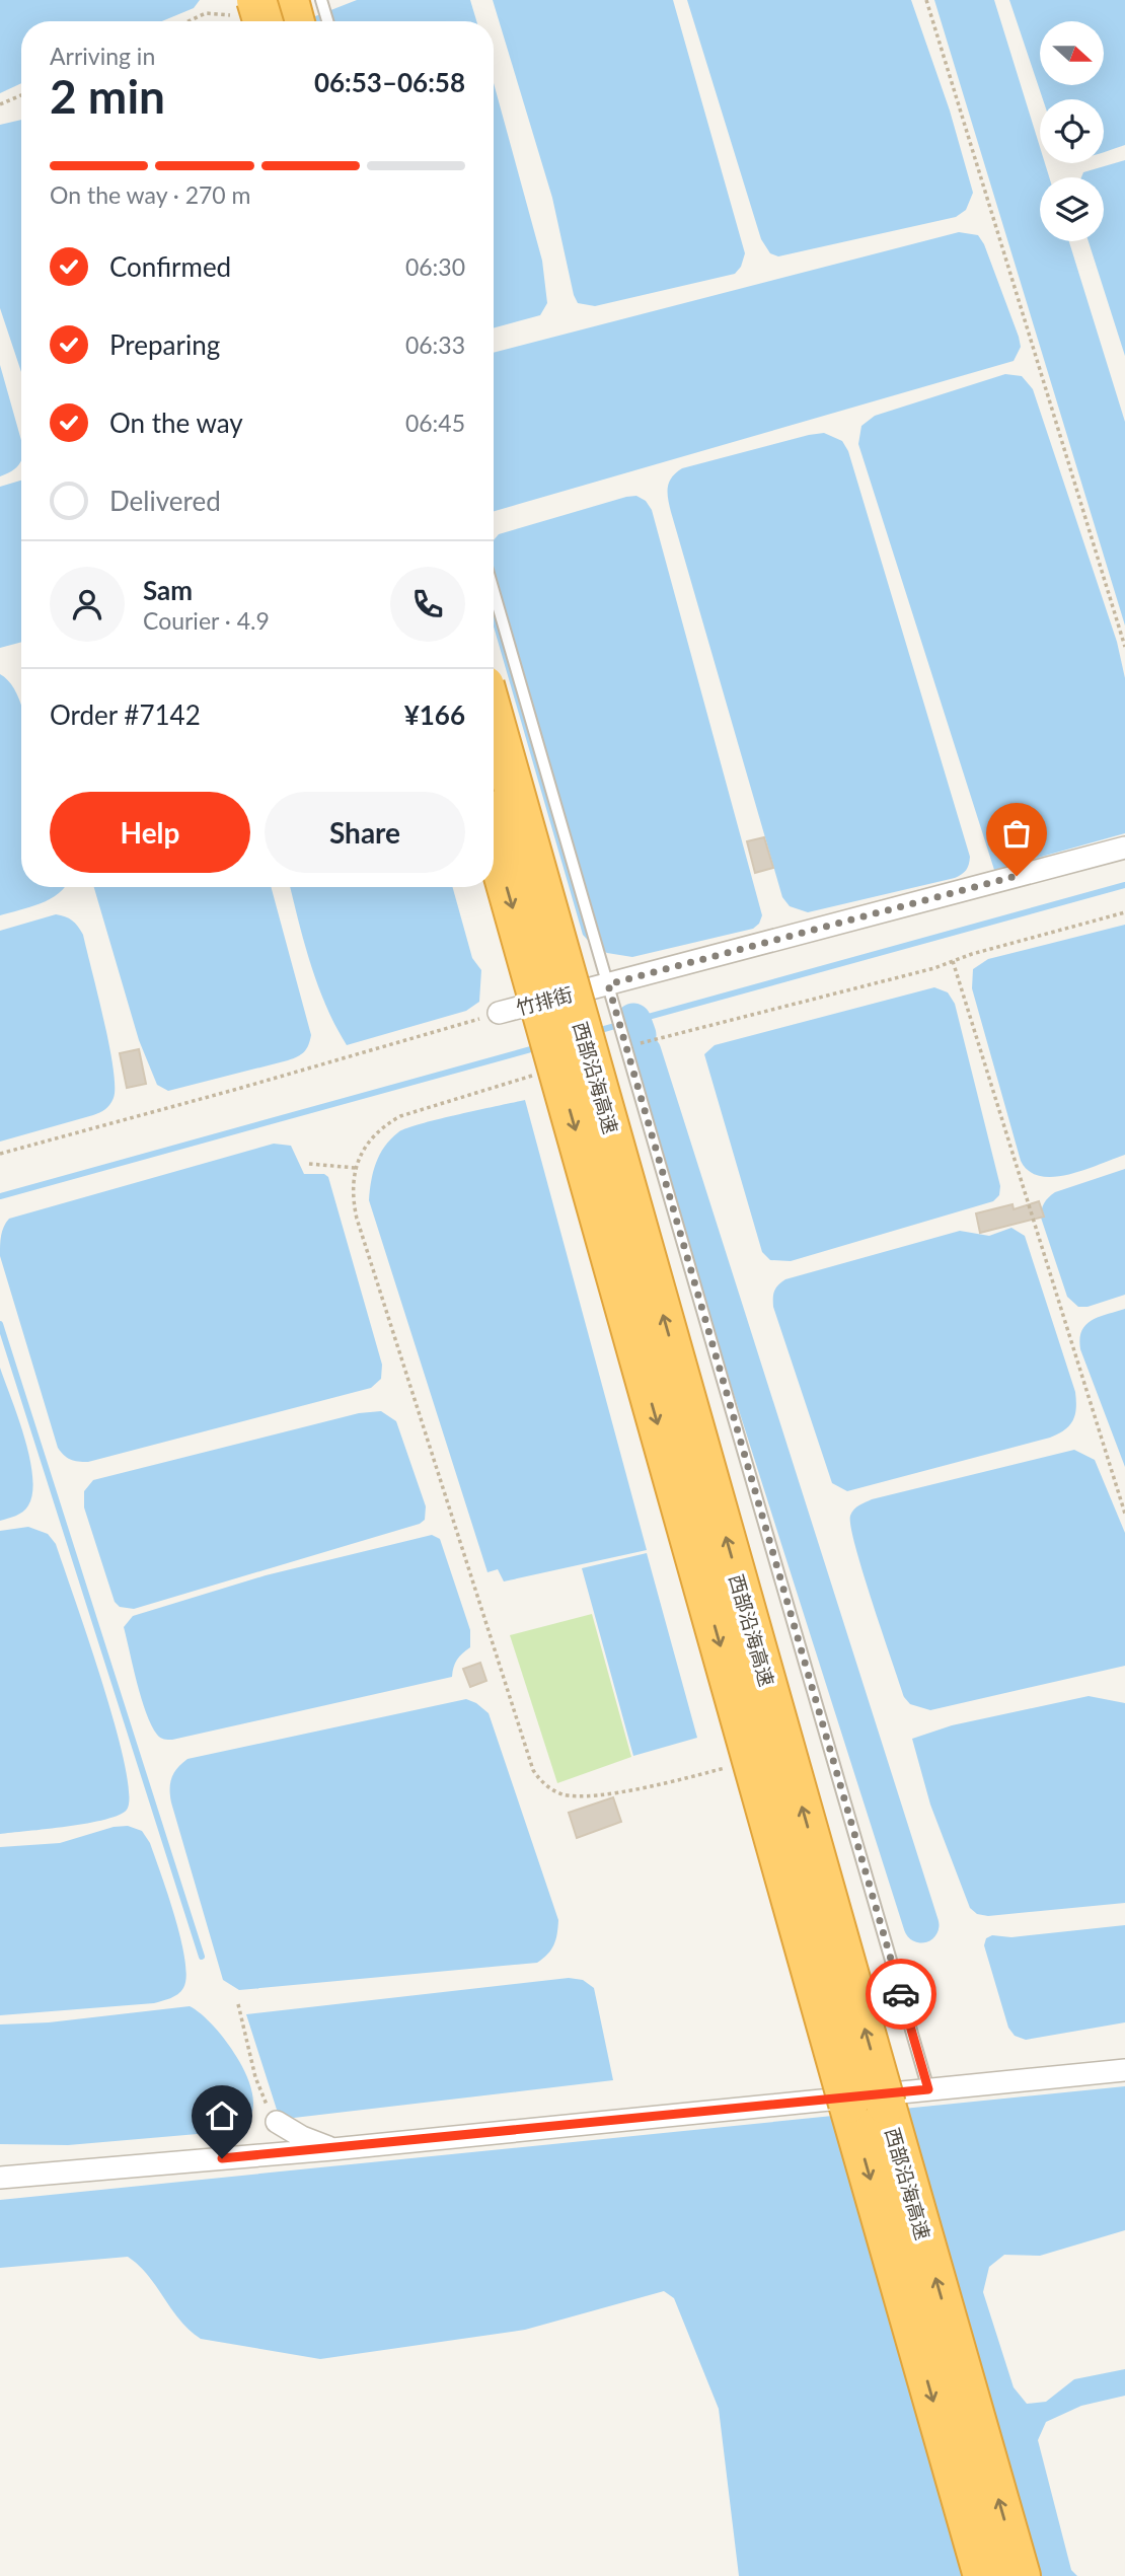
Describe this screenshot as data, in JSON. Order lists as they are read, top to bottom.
{
  "streets": {
    "highway": ["西部沿海高速"],
    "street": ["竹排街"]
  },
  "north": "right",
  "page": {
    "heading": ["2 min", "Arriving in", "06:53–06:58"],
    "panel": [
      "Sam",
      "Courier · 4.9",
      "Order #7142",
      "¥166"
    ],
    "bar": "On the way · 270 m",
    "list": [
      ["Confirmed", "06:30"],
      ["Preparing", "06:33"],
      ["On the way", "06:45"],
      "Delivered"
    ],
    "buttons": ["Help", "Share"]
  }
}
